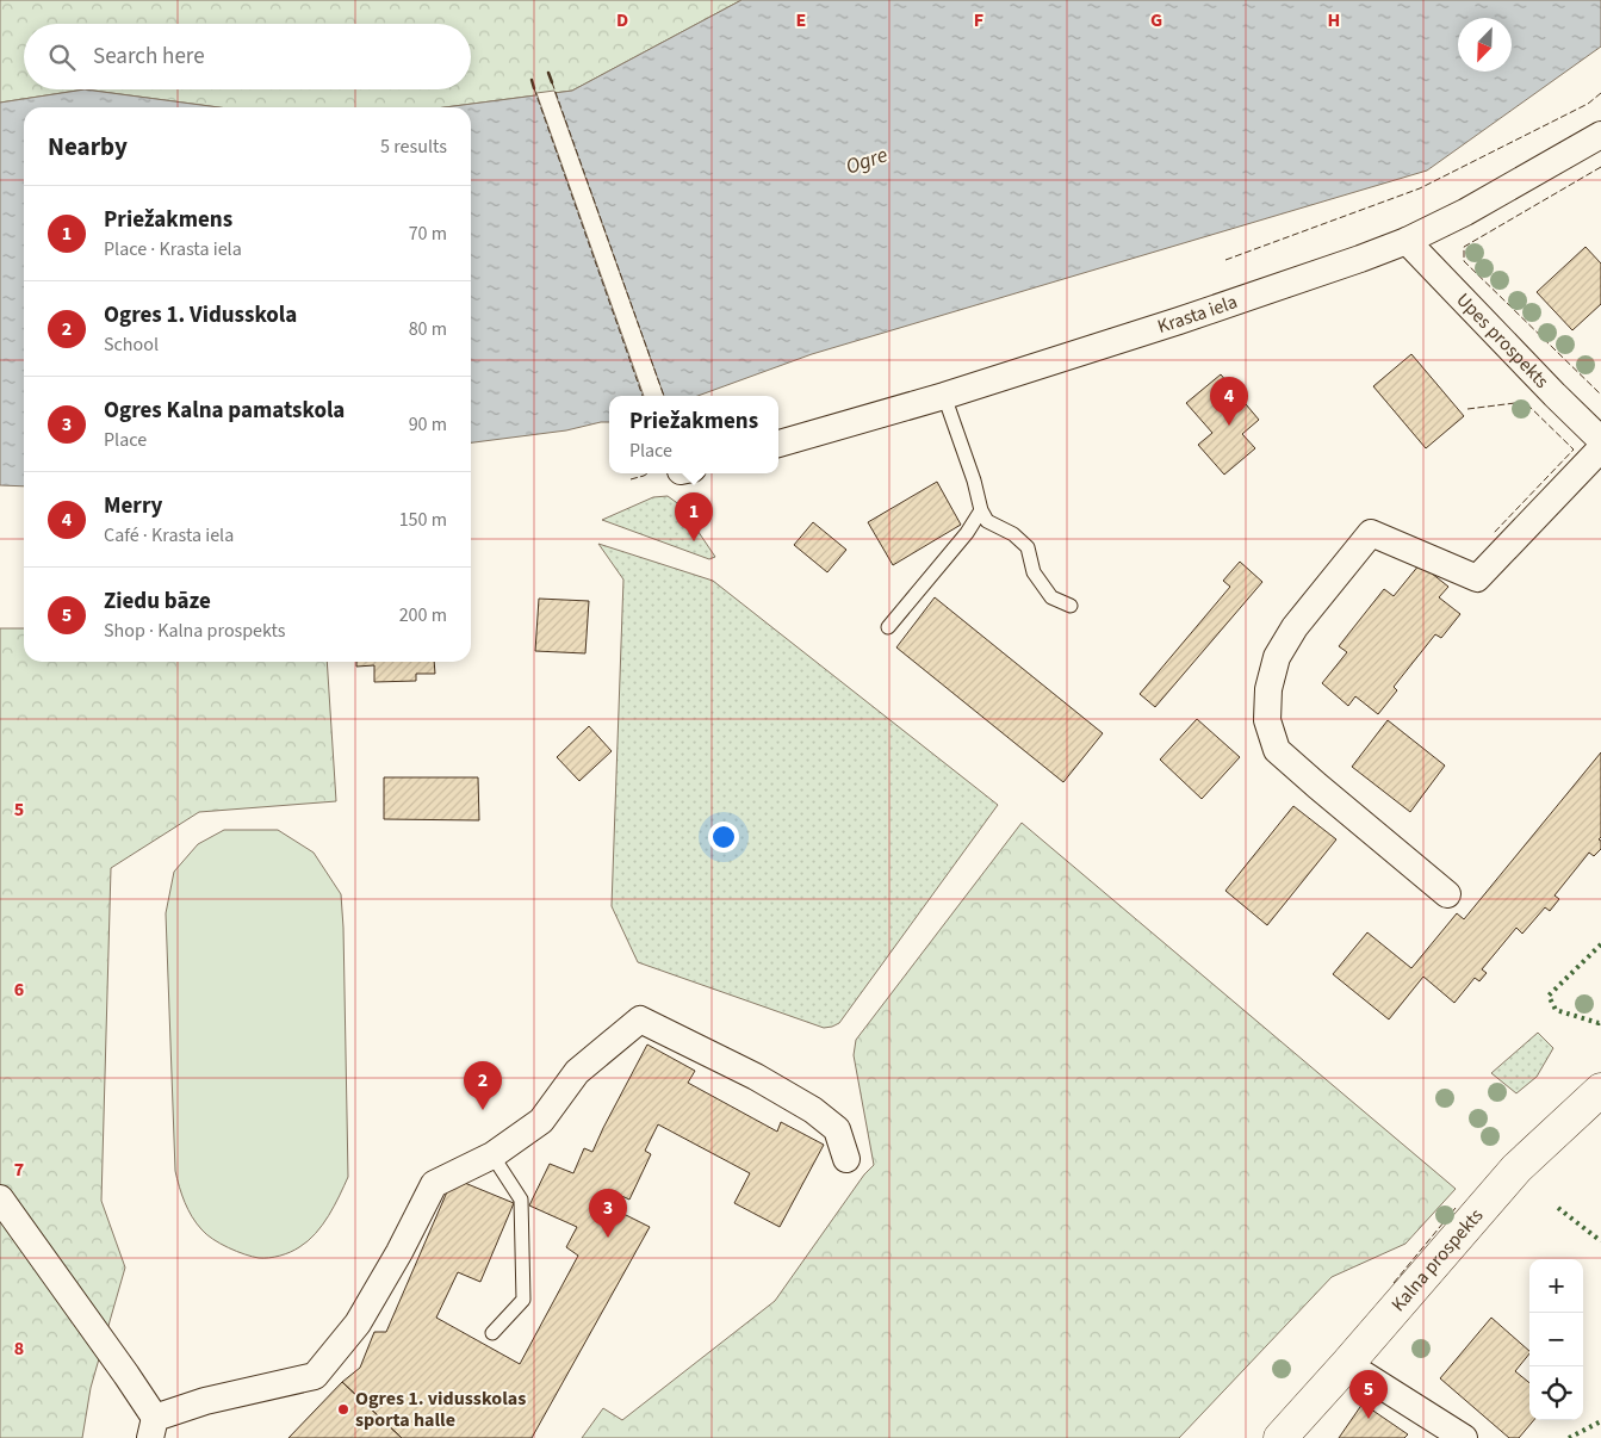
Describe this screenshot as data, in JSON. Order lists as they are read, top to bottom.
{
  "streets": {
    "main road": ["Kalna prospekts"],
    "street": ["Krasta iela", "Upes prospekts"]
  },
  "crossings": [
    ["Krasta iela", "Upes prospekts"]
  ],
  "water": ["Ogre"],
  "places": ["Ogres 1. vidusskolas sporta halle"],
  "north": "bottom left",
  "page": {
    "search": "Search here",
    "heading": ["Nearby", "5 results"],
    "list": [
      {
        "mark": "1",
        "name": "Priežakmens",
        "note": "Place · Krasta iela",
        "value": "70 m"
      },
      {
        "mark": "2",
        "name": "Ogres 1. Vidusskola",
        "note": "School",
        "value": "80 m"
      },
      {
        "mark": "3",
        "name": "Ogres Kalna pamatskola",
        "note": "Place",
        "value": "90 m"
      },
      {
        "mark": "4",
        "name": "Merry",
        "note": "Café · Krasta iela",
        "value": "150 m"
      },
      {
        "mark": "5",
        "name": "Ziedu bāze",
        "note": "Shop · Kalna prospekts",
        "value": "200 m"
      }
    ],
    "pins": [
      "4",
      "1",
      "2",
      "3",
      "5"
    ],
    "popup": ["Priežakmens", "Place"],
    "map_buttons": ["+", "−"]
  },
  "grid": {
    "columns": [
      "D",
      "E",
      "F",
      "G",
      "H"
    ],
    "rows": [
      "5",
      "6",
      "7",
      "8"
    ]
  }
}
